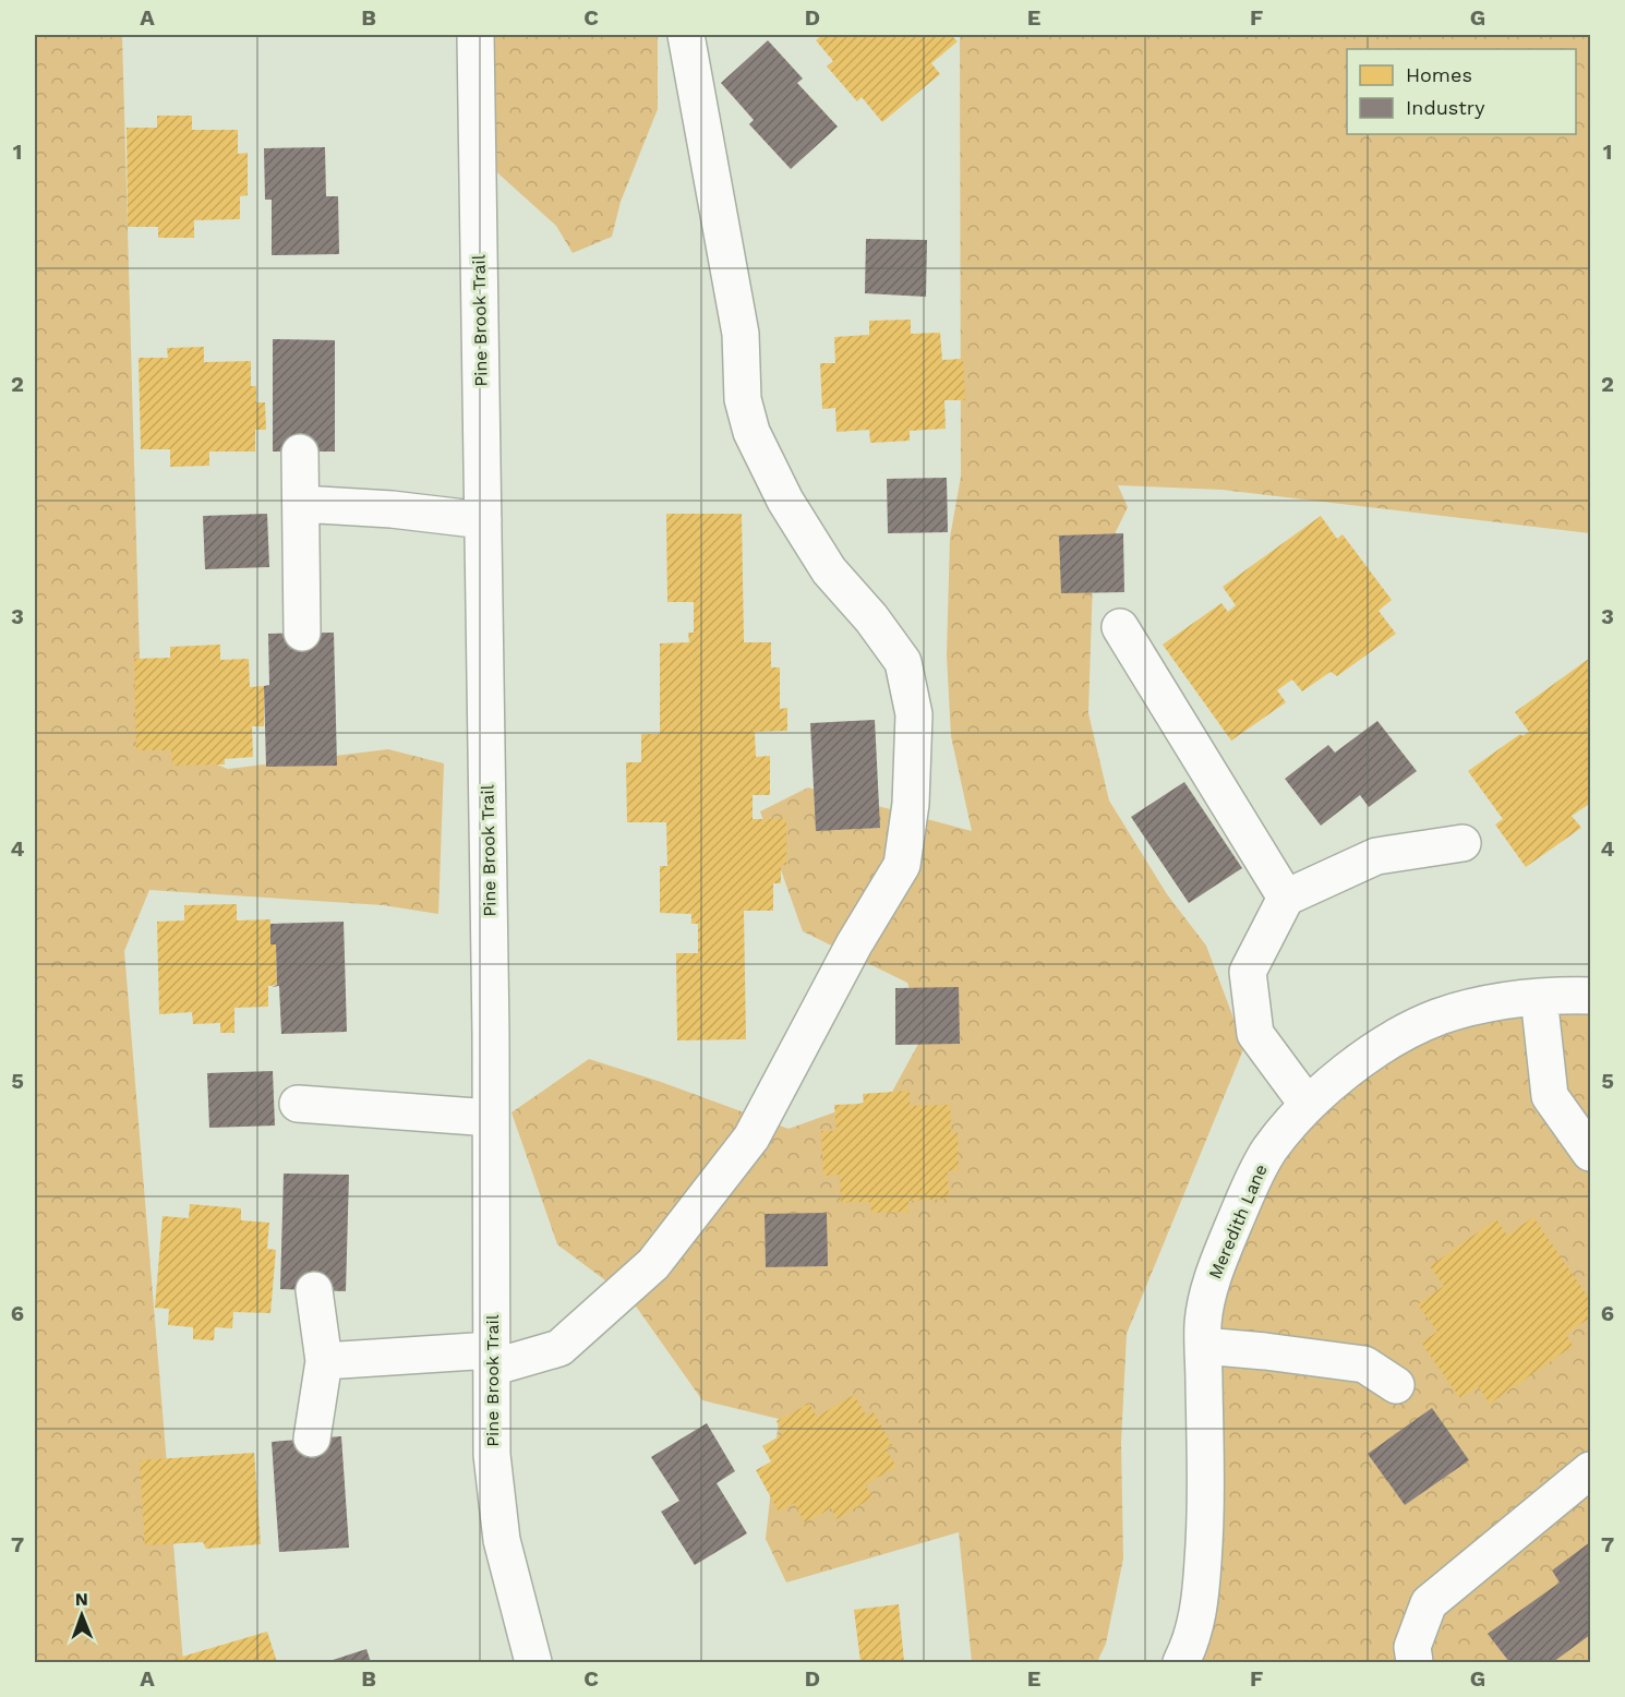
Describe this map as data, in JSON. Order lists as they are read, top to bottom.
{
  "streets": {
    "street": ["Pine Brook Trail", "Meredith Lane"]
  },
  "legend": ["Homes", "Industry"],
  "north": "top",
  "grid": {
    "columns": [
      "A",
      "B",
      "C",
      "D",
      "E",
      "F",
      "G"
    ],
    "rows": [
      "1",
      "2",
      "3",
      "4",
      "5",
      "6",
      "7"
    ]
  }
}
